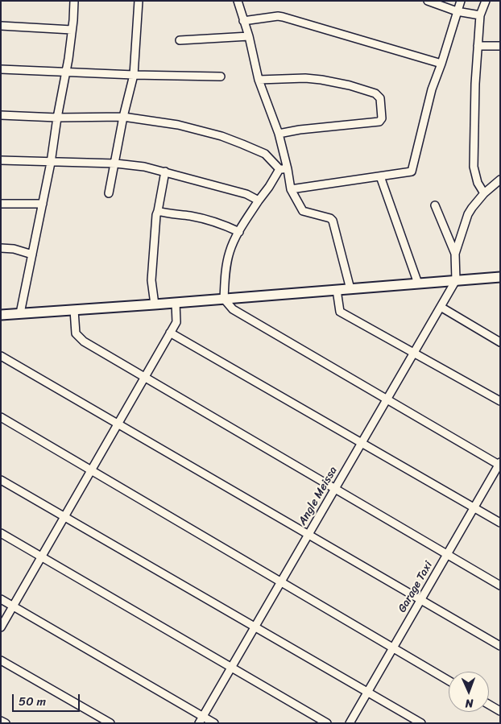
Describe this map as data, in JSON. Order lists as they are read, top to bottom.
{
  "streets": {
    "street": ["Angle Meissa", "Garage Taxi"]
  },
  "scale_bar": "50 m",
  "north": "bottom"
}
